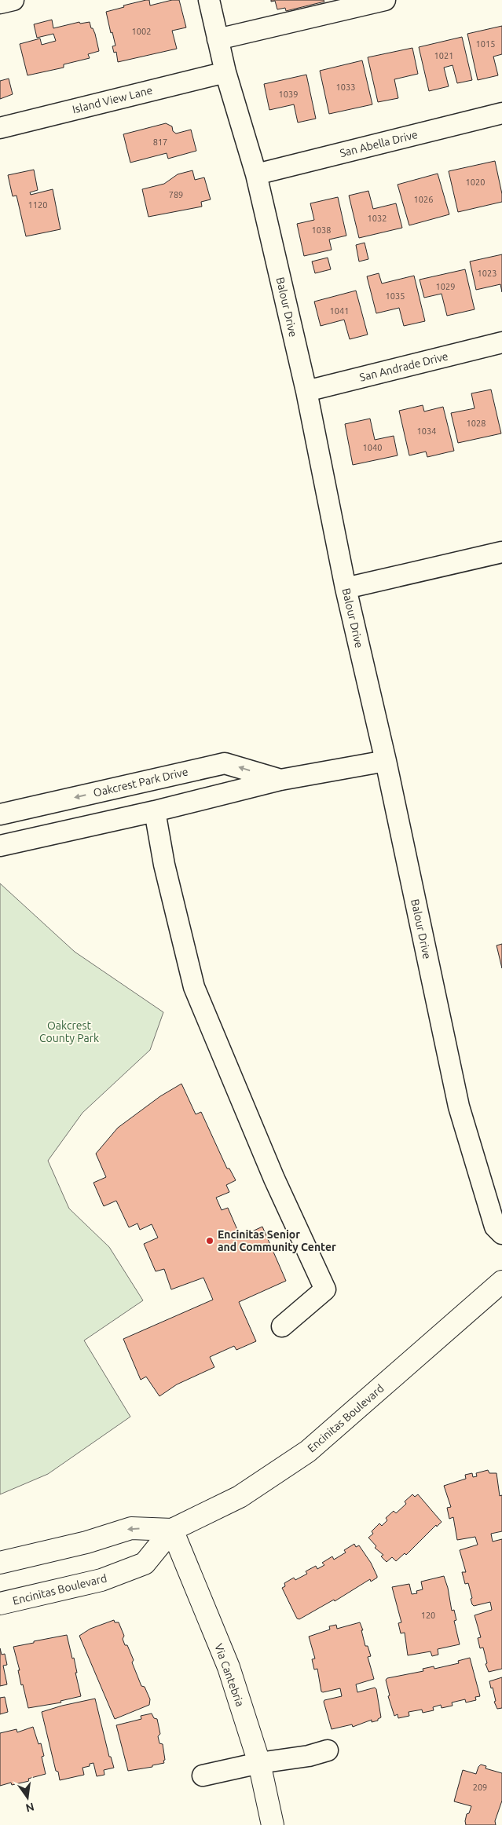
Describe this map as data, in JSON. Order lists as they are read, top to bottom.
{
  "streets": {
    "main road": ["Encinitas Boulevard", "Via Cantebria"],
    "street": [
      "Island View Lane",
      "San Abella Drive",
      "Balour Drive",
      "San Andrade Drive",
      "Oakcrest Park Drive"
    ]
  },
  "crossings": [
    ["Island View Lane", "Balour Drive"],
    ["San Abella Drive", "Balour Drive"],
    ["Balour Drive", "San Andrade Drive"],
    ["Balour Drive", "Oakcrest Park Drive"],
    ["Encinitas Boulevard", "Via Cantebria"]
  ],
  "parks": ["Oakcrest County Park"],
  "places": ["Encinitas Senior and Community Center"],
  "house_numbers": [
    "1002",
    "1015",
    "1021",
    "1033",
    "1039",
    "817",
    "1020",
    "789",
    "1026",
    "1120",
    "1032",
    "1038",
    "1023",
    "1029",
    "1035",
    "1041",
    "1028",
    "1034",
    "1040",
    "120",
    "209"
  ],
  "north": "bottom"
}
